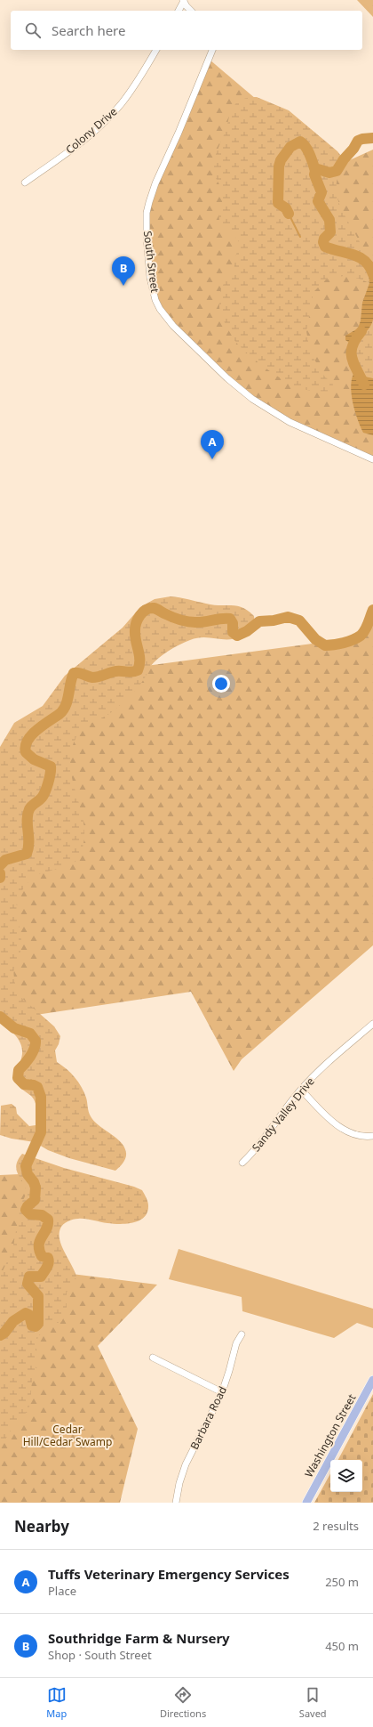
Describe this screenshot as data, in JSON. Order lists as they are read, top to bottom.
{
  "streets": {
    "main road": ["Washington Street"],
    "street": [
      "Colony Drive",
      "South Street",
      "Sandy Valley Drive",
      "Barbara Road"
    ]
  },
  "parks": ["Cedar Hill/Cedar Swamp"],
  "page": {
    "search": "Search here",
    "pins": ["B", "A"],
    "heading": ["Nearby", "2 results"],
    "list": [
      {
        "mark": "A",
        "name": "Tuffs Veterinary Emergency Services",
        "note": "Place",
        "value": "250 m"
      },
      {
        "mark": "B",
        "name": "Southridge Farm & Nursery",
        "note": "Shop · South Street",
        "value": "450 m"
      }
    ],
    "nav": ["Map", "Directions", "Saved"]
  }
}
